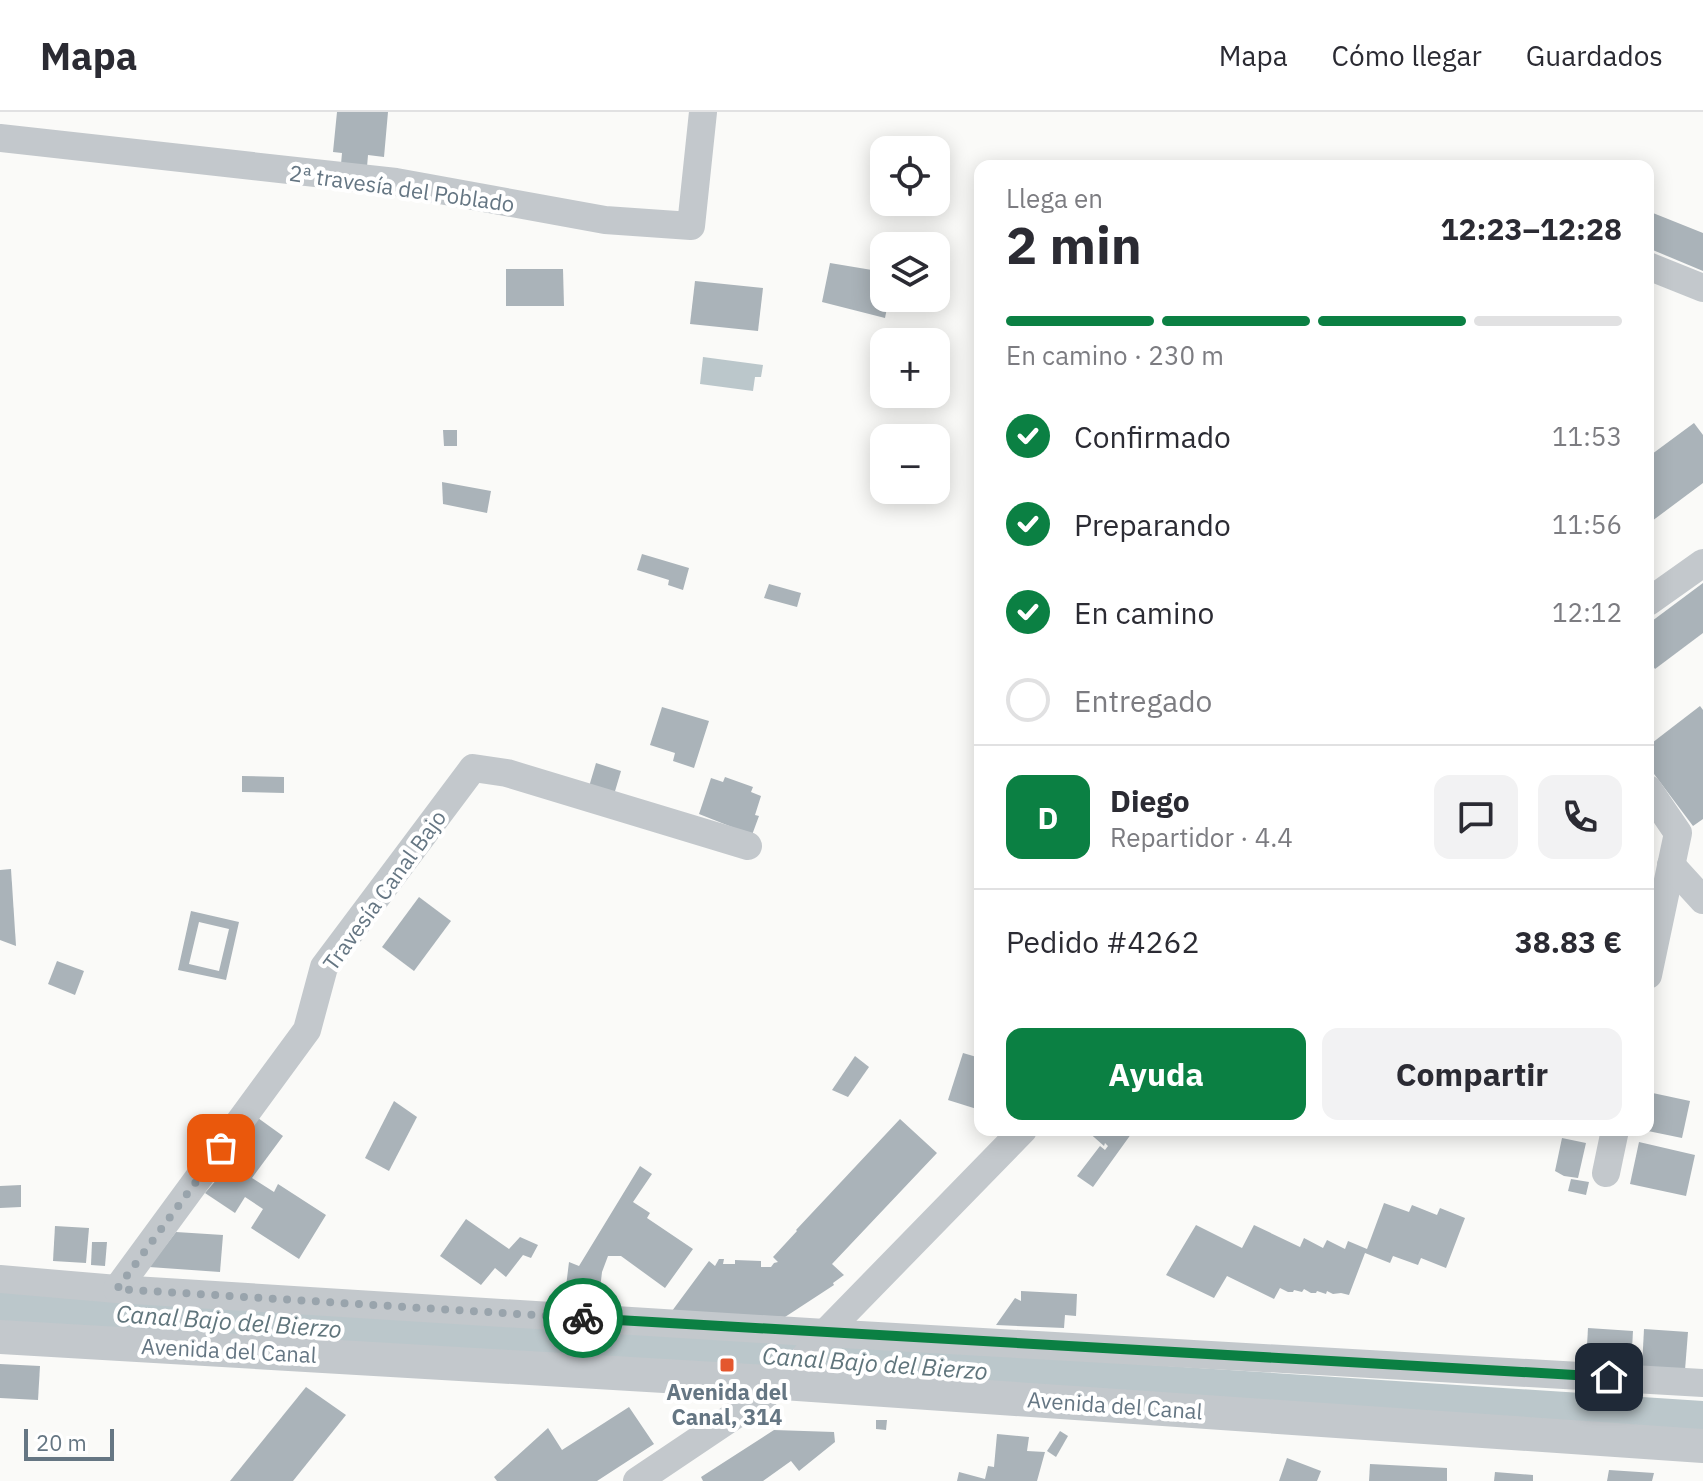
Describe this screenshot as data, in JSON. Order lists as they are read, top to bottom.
{
  "streets": {
    "street": ["2ª travesía del Poblado", "Travesía Canal Bajo", "Avenida del Canal"]
  },
  "water": ["Canal Bajo del Bierzo"],
  "places": {
    "transit": ["Avenida del Canal, 314"]
  },
  "scale_bar": "20 m",
  "page": {
    "header": "Mapa",
    "nav": ["Mapa", "Cómo llegar", "Guardados"],
    "map_buttons": ["+", "−"],
    "heading": ["2 min", "Llega en", "12:23–12:28"],
    "panel": [
      "Diego",
      "Repartidor · 4.4",
      "Pedido #4262",
      "38.83 €"
    ],
    "bar": "En camino · 230 m",
    "list": [
      ["Confirmado", "11:53"],
      ["Preparando", "11:56"],
      ["En camino", "12:12"],
      "Entregado"
    ],
    "round": "D",
    "buttons": ["Ayuda", "Compartir"],
    "scale": "20 m"
  }
}
